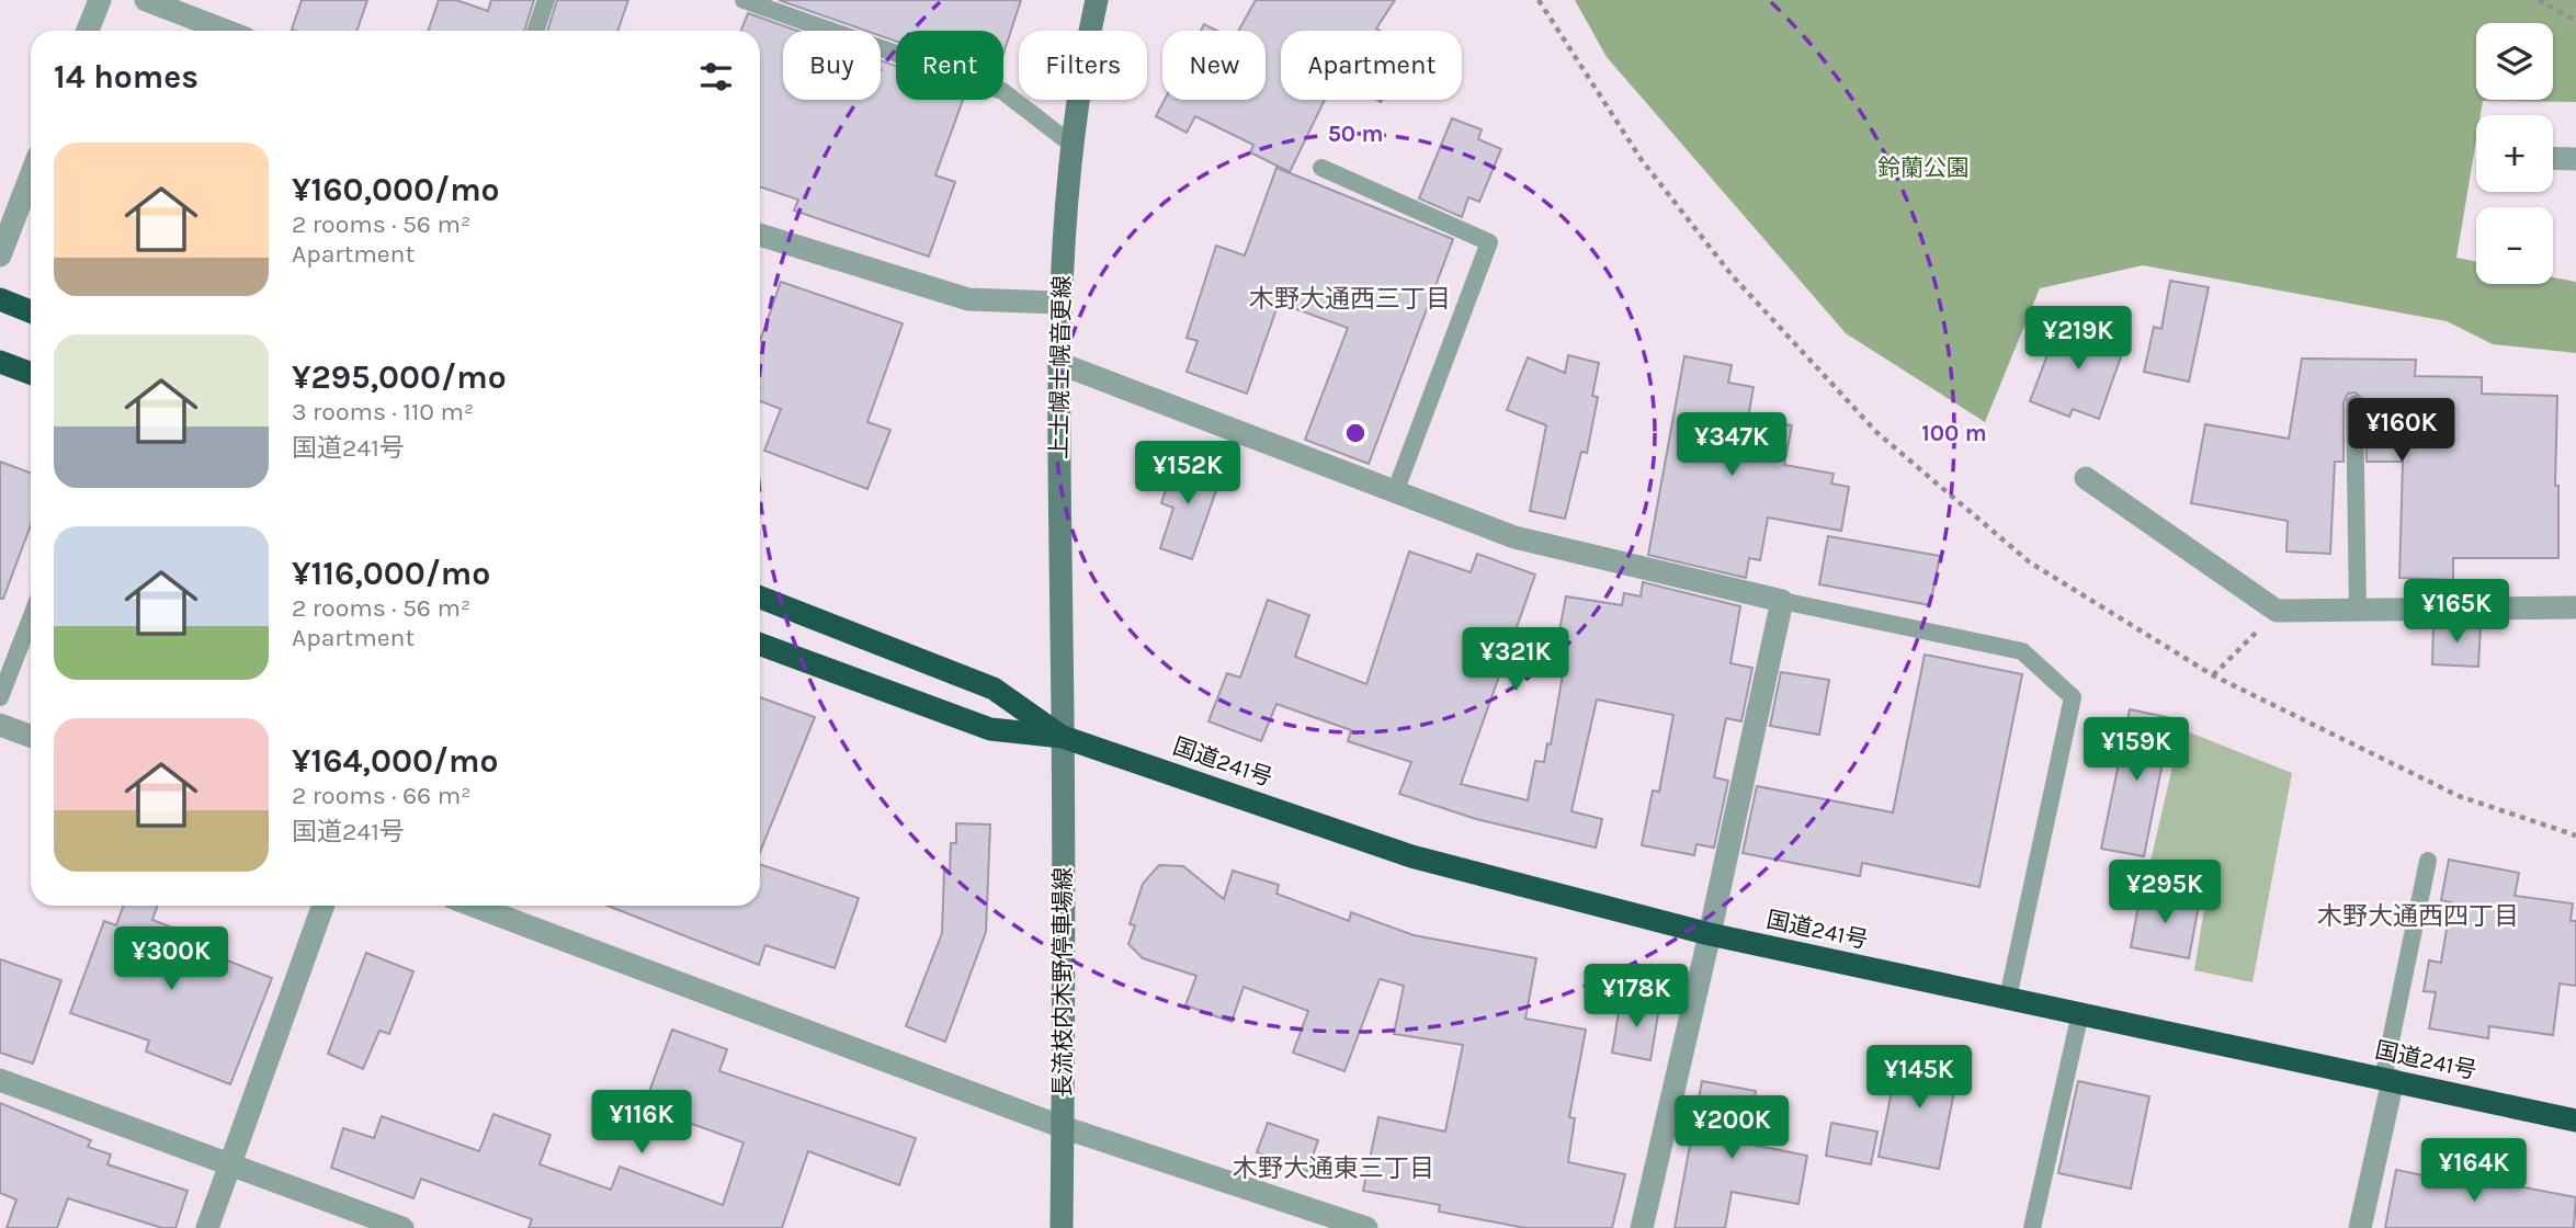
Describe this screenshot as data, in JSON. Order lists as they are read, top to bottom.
{
  "streets": {
    "highway": ["国道241号"],
    "main road": ["上士幌士幌音更線", "長流枝内木野停車場線"]
  },
  "crossings": [
    ["上士幌士幌音更線", "国道241号"],
    ["上士幌士幌音更線", "長流枝内木野停車場線"],
    ["国道241号", "長流枝内木野停車場線"]
  ],
  "districts": ["木野大通西三丁目", "木野大通西四丁目", "木野大通東三丁目"],
  "parks": ["鈴蘭公園"],
  "page": {
    "map_buttons": ["+", "−"],
    "chip": [
      "Buy",
      "Rent",
      "Filters",
      "New",
      "Apartment"
    ],
    "heading": "14 homes",
    "list": [
      {
        "name": "¥160,000/mo",
        "note": "2 rooms · 56 m² · Apartment"
      },
      {
        "name": "¥295,000/mo",
        "note": "3 rooms · 110 m² · 国道241号"
      },
      {
        "name": "¥116,000/mo",
        "note": "2 rooms · 56 m² · Apartment"
      },
      {
        "name": "¥164,000/mo",
        "note": "2 rooms · 66 m² · 国道241号"
      }
    ],
    "price": [
      "¥219K",
      "¥160K",
      "¥347K",
      "¥152K",
      "¥165K",
      "¥321K",
      "¥159K",
      "¥295K",
      "¥300K",
      "¥178K",
      "¥145K",
      "¥116K",
      "¥200K",
      "¥164K"
    ]
  },
  "rings": ["50 m", "100 m"]
}
